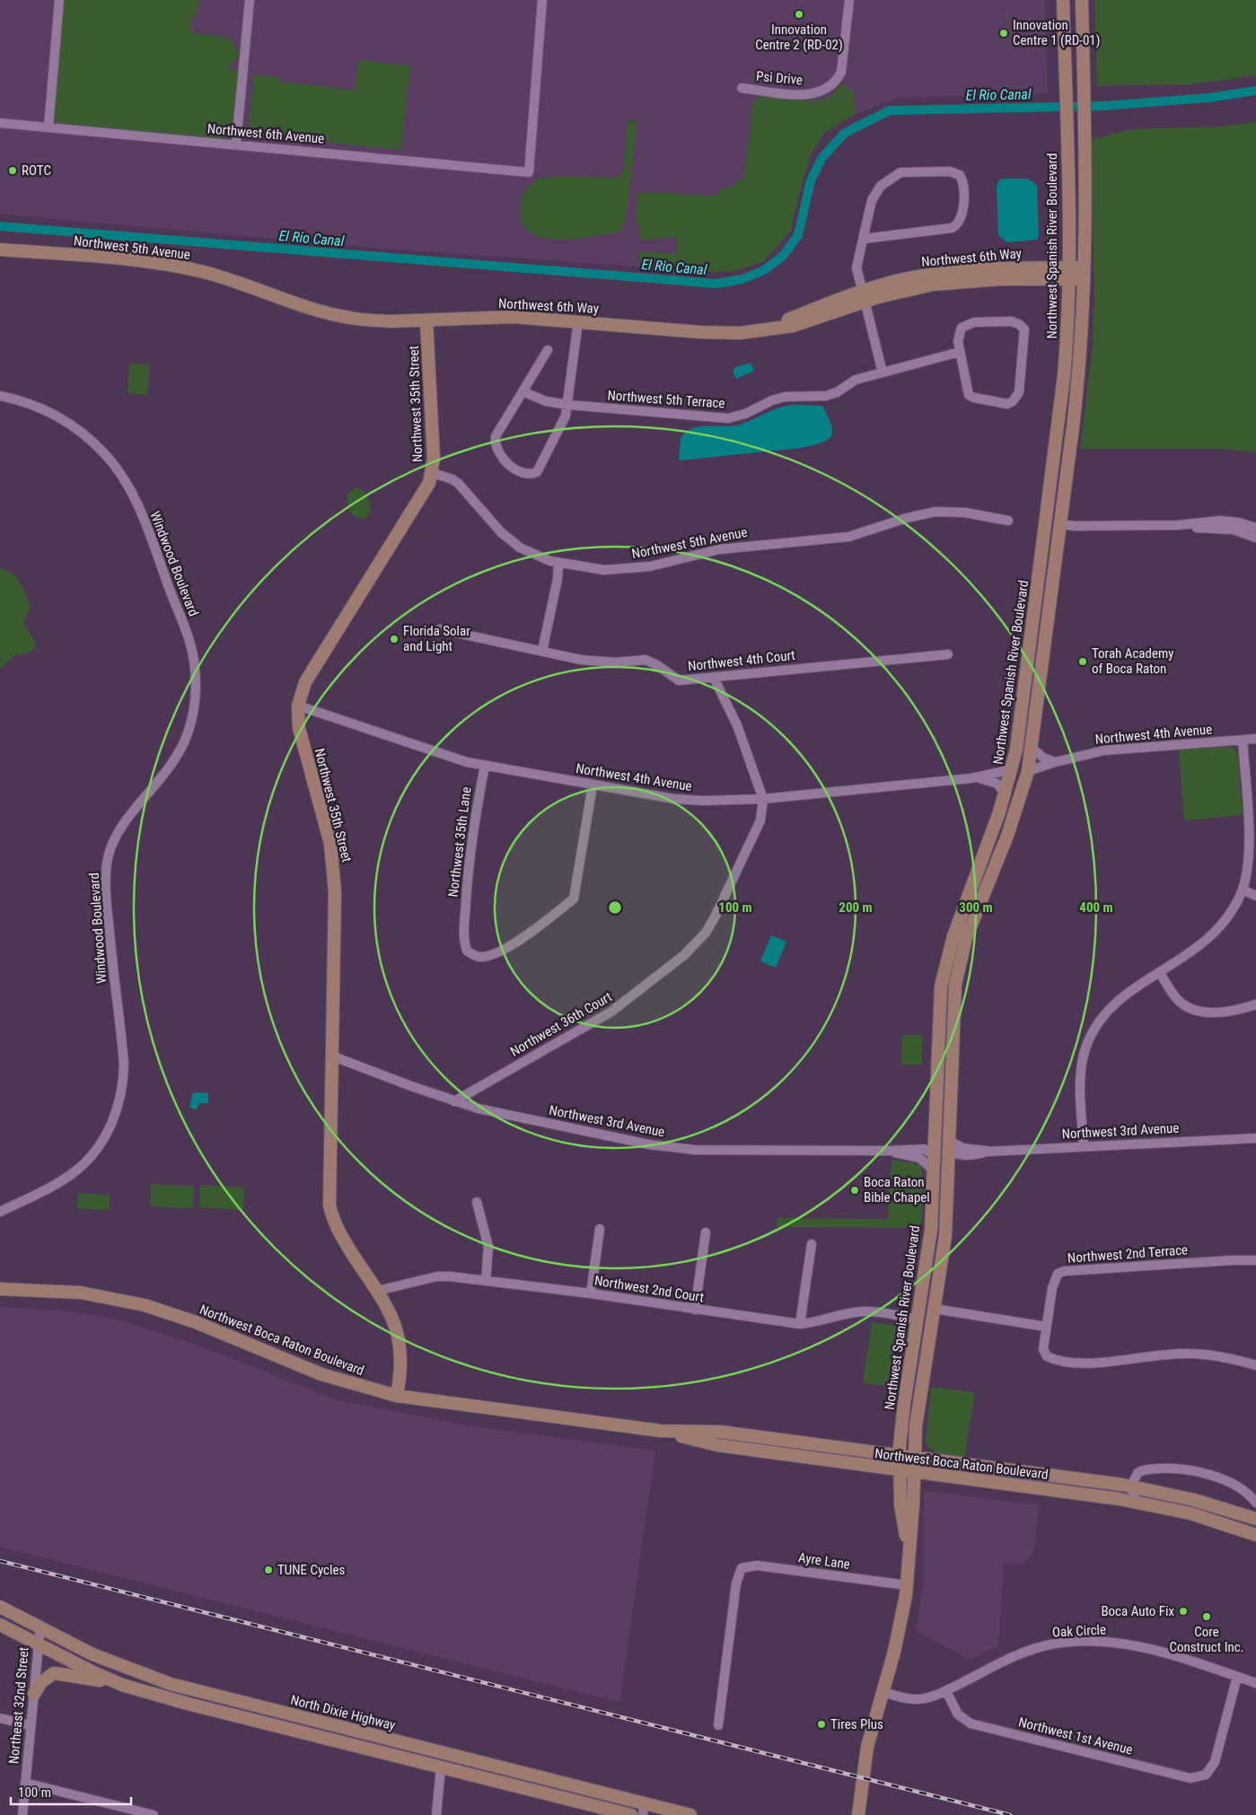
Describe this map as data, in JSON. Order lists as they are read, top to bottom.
{
  "streets": {
    "main road": [
      "Northwest Spanish River Boulevard",
      "Northwest 5th Avenue",
      "Northwest 6th Way",
      "Northwest 35th Street",
      "Northwest Boca Raton Boulevard",
      "North Dixie Highway"
    ],
    "street": [
      "Psi Drive",
      "Northwest 6th Avenue",
      "Northwest 5th Terrace",
      "Windwood Boulevard",
      "Northwest 4th Court",
      "Northwest 4th Avenue",
      "Northwest 35th Lane",
      "Northwest 36th Court",
      "Northwest 3rd Avenue",
      "Northwest 2nd Terrace",
      "Northwest 2nd Court",
      "Ayre Lane",
      "Oak Circle",
      "Northeast 32nd Street",
      "Northwest 1st Avenue"
    ]
  },
  "crossings": [
    ["Northwest Spanish River Boulevard", "Northwest 6th Way"],
    ["Northwest Spanish River Boulevard", "Northwest 4th Avenue"],
    ["Northwest Spanish River Boulevard", "Northwest 3rd Avenue"],
    ["Northwest Spanish River Boulevard", "Northwest 2nd Court"],
    ["Northwest Spanish River Boulevard", "Northwest Boca Raton Boulevard"],
    ["Northwest Spanish River Boulevard", "Ayre Lane"],
    ["Northwest Spanish River Boulevard", "Oak Circle"],
    ["Northwest 5th Avenue", "Northwest 6th Way"],
    ["Northwest 5th Avenue", "Northwest 35th Street"],
    ["Northwest 6th Way", "Northwest 35th Street"],
    ["Northwest 35th Street", "Northwest 4th Avenue"],
    ["Northwest 35th Street", "Northwest 3rd Avenue"],
    ["Northwest 35th Street", "Northwest 2nd Court"],
    ["Northwest 35th Street", "Northwest Boca Raton Boulevard"],
    ["Northwest 4th Avenue", "Northwest 35th Lane"],
    ["Northwest 4th Avenue", "Northwest 36th Court"],
    ["Northwest 36th Court", "Northwest 3rd Avenue"],
    ["Oak Circle", "Northwest 1st Avenue"],
    ["Northeast 32nd Street", "North Dixie Highway"]
  ],
  "water": ["El Rio Canal"],
  "places": [
    "Innovation Centre 2 (RD-02)",
    "Innovation Centre 1 (RD-01)",
    "ROTC",
    "Florida Solar and Light",
    "Torah Academy of Boca Raton",
    "Boca Raton Bible Chapel",
    "TUNE Cycles",
    "Boca Auto Fix",
    "Core Construct Inc.",
    "Tires Plus"
  ],
  "scale_bar": "100 m",
  "rings": [
    "100 m",
    "200 m",
    "300 m",
    "400 m"
  ]
}
